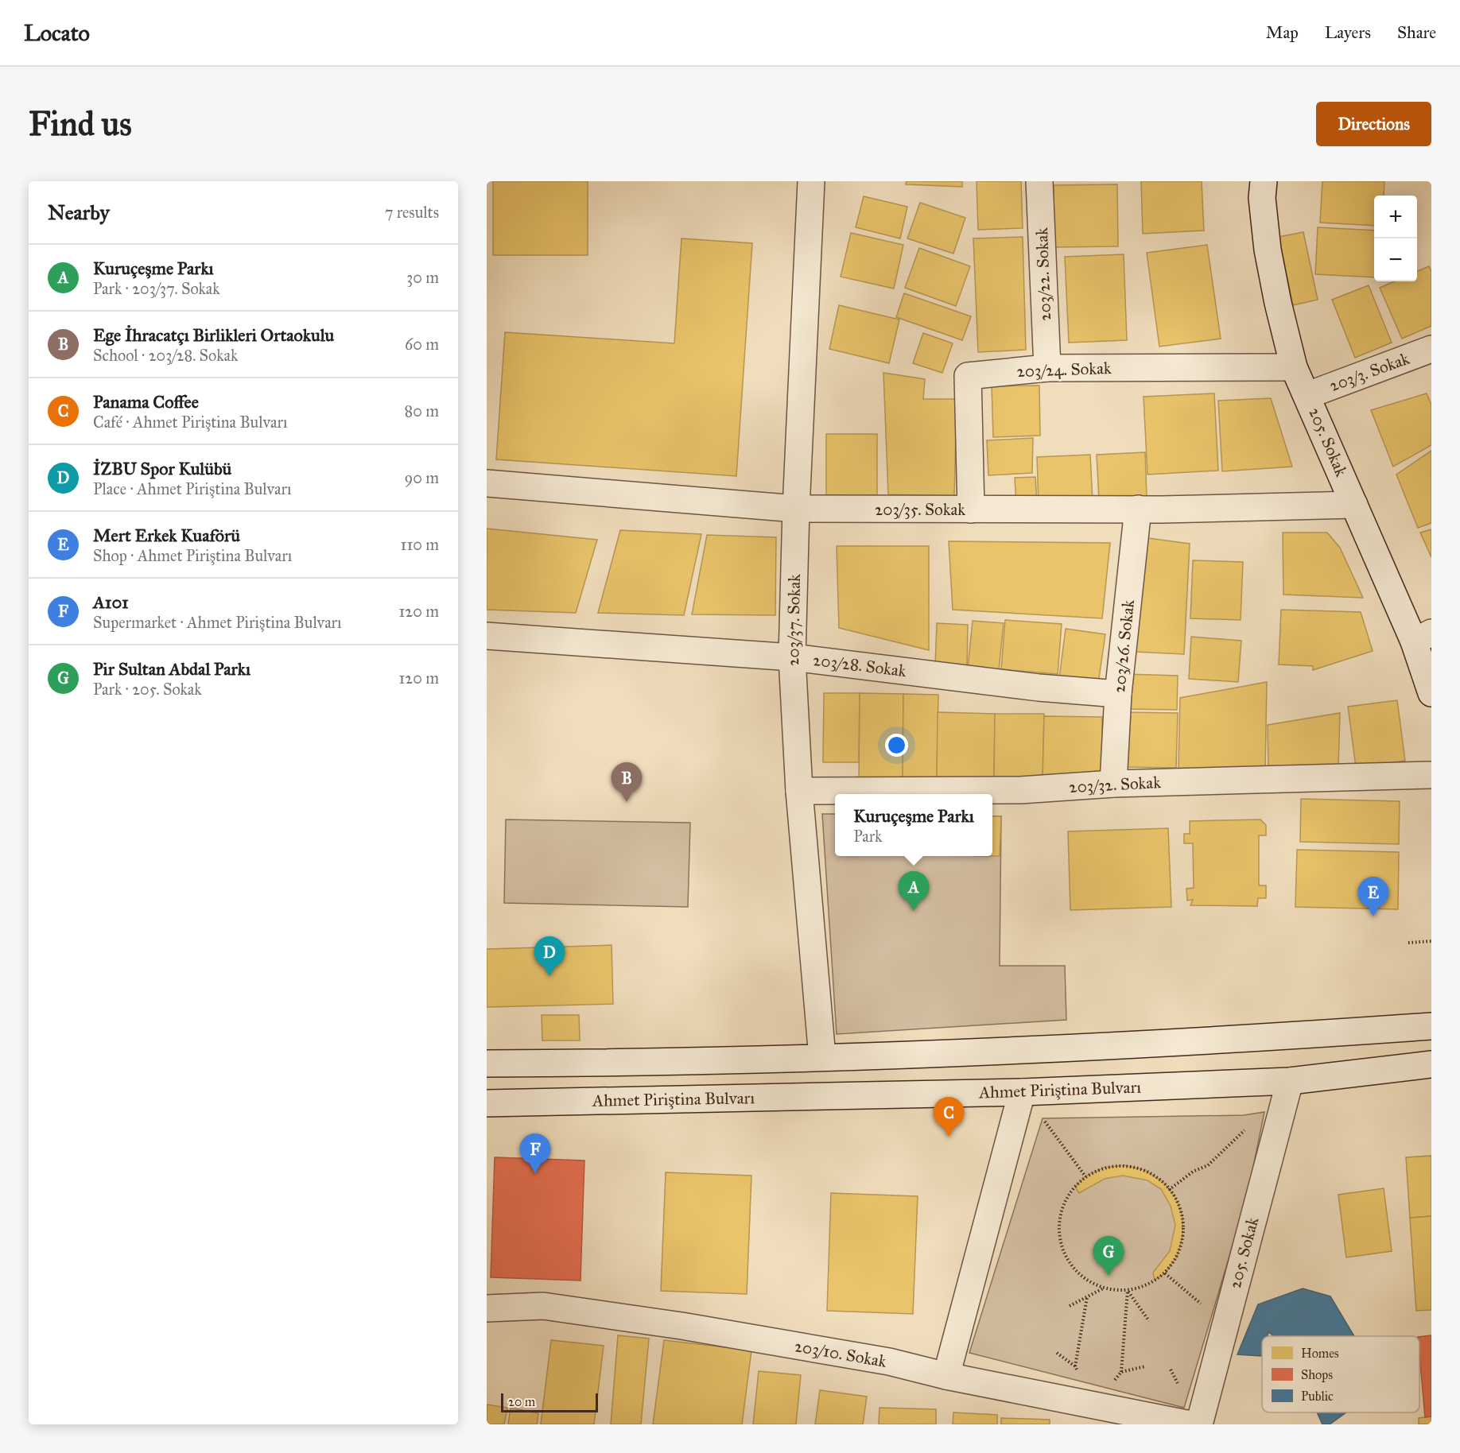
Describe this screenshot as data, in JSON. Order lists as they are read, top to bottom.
{
  "streets": {
    "street": [
      "203/22. Sokak",
      "203/24. Sokak",
      "203/3. Sokak",
      "205. Sokak",
      "203/35. Sokak",
      "203/37. Sokak",
      "203/26. Sokak",
      "203/28. Sokak",
      "203/32. Sokak",
      "Ahmet Piriştina Bulvarı",
      "203/10. Sokak"
    ]
  },
  "crossings": [
    ["203/22. Sokak", "203/24. Sokak"],
    ["203/24. Sokak", "205. Sokak"],
    ["203/24. Sokak", "203/35. Sokak"],
    ["203/3. Sokak", "205. Sokak"],
    ["205. Sokak", "203/35. Sokak"],
    ["205. Sokak", "Ahmet Piriştina Bulvarı"],
    ["203/35. Sokak", "203/37. Sokak"],
    ["203/35. Sokak", "203/26. Sokak"],
    ["203/37. Sokak", "203/28. Sokak"],
    ["203/37. Sokak", "203/32. Sokak"],
    ["203/26. Sokak", "203/28. Sokak"],
    ["203/26. Sokak", "203/32. Sokak"]
  ],
  "legend": ["Homes", "Shops", "Public"],
  "scale_bar": "20 m",
  "page": {
    "header": "Locato",
    "nav": ["Map", "Layers", "Share"],
    "buttons": "Directions",
    "title": "Find us",
    "heading": ["Nearby", "7 results"],
    "map_buttons": ["+", "−"],
    "list": [
      {
        "mark": "A",
        "name": "Kuruçeşme Parkı",
        "note": "Park · 203/37. Sokak",
        "value": "30 m"
      },
      {
        "mark": "B",
        "name": "Ege İhracatçı Birlikleri Ortaokulu",
        "note": "School · 203/28. Sokak",
        "value": "60 m"
      },
      {
        "mark": "C",
        "name": "Panama Coffee",
        "note": "Café · Ahmet Piriştina Bulvarı",
        "value": "80 m"
      },
      {
        "mark": "D",
        "name": "İZBU Spor Kulübü",
        "note": "Place · Ahmet Piriştina Bulvarı",
        "value": "90 m"
      },
      {
        "mark": "E",
        "name": "Mert Erkek Kuaförü",
        "note": "Shop · Ahmet Piriştina Bulvarı",
        "value": "110 m"
      },
      {
        "mark": "F",
        "name": "A101",
        "note": "Supermarket · Ahmet Piriştina Bulvarı",
        "value": "120 m"
      },
      {
        "mark": "G",
        "name": "Pir Sultan Abdal Parkı",
        "note": "Park · 205. Sokak",
        "value": "120 m"
      }
    ],
    "pins": [
      "B",
      "A",
      "E",
      "D",
      "C",
      "F",
      "G"
    ],
    "popup": ["Kuruçeşme Parkı", "Park"],
    "scale": "20 m"
  }
}
